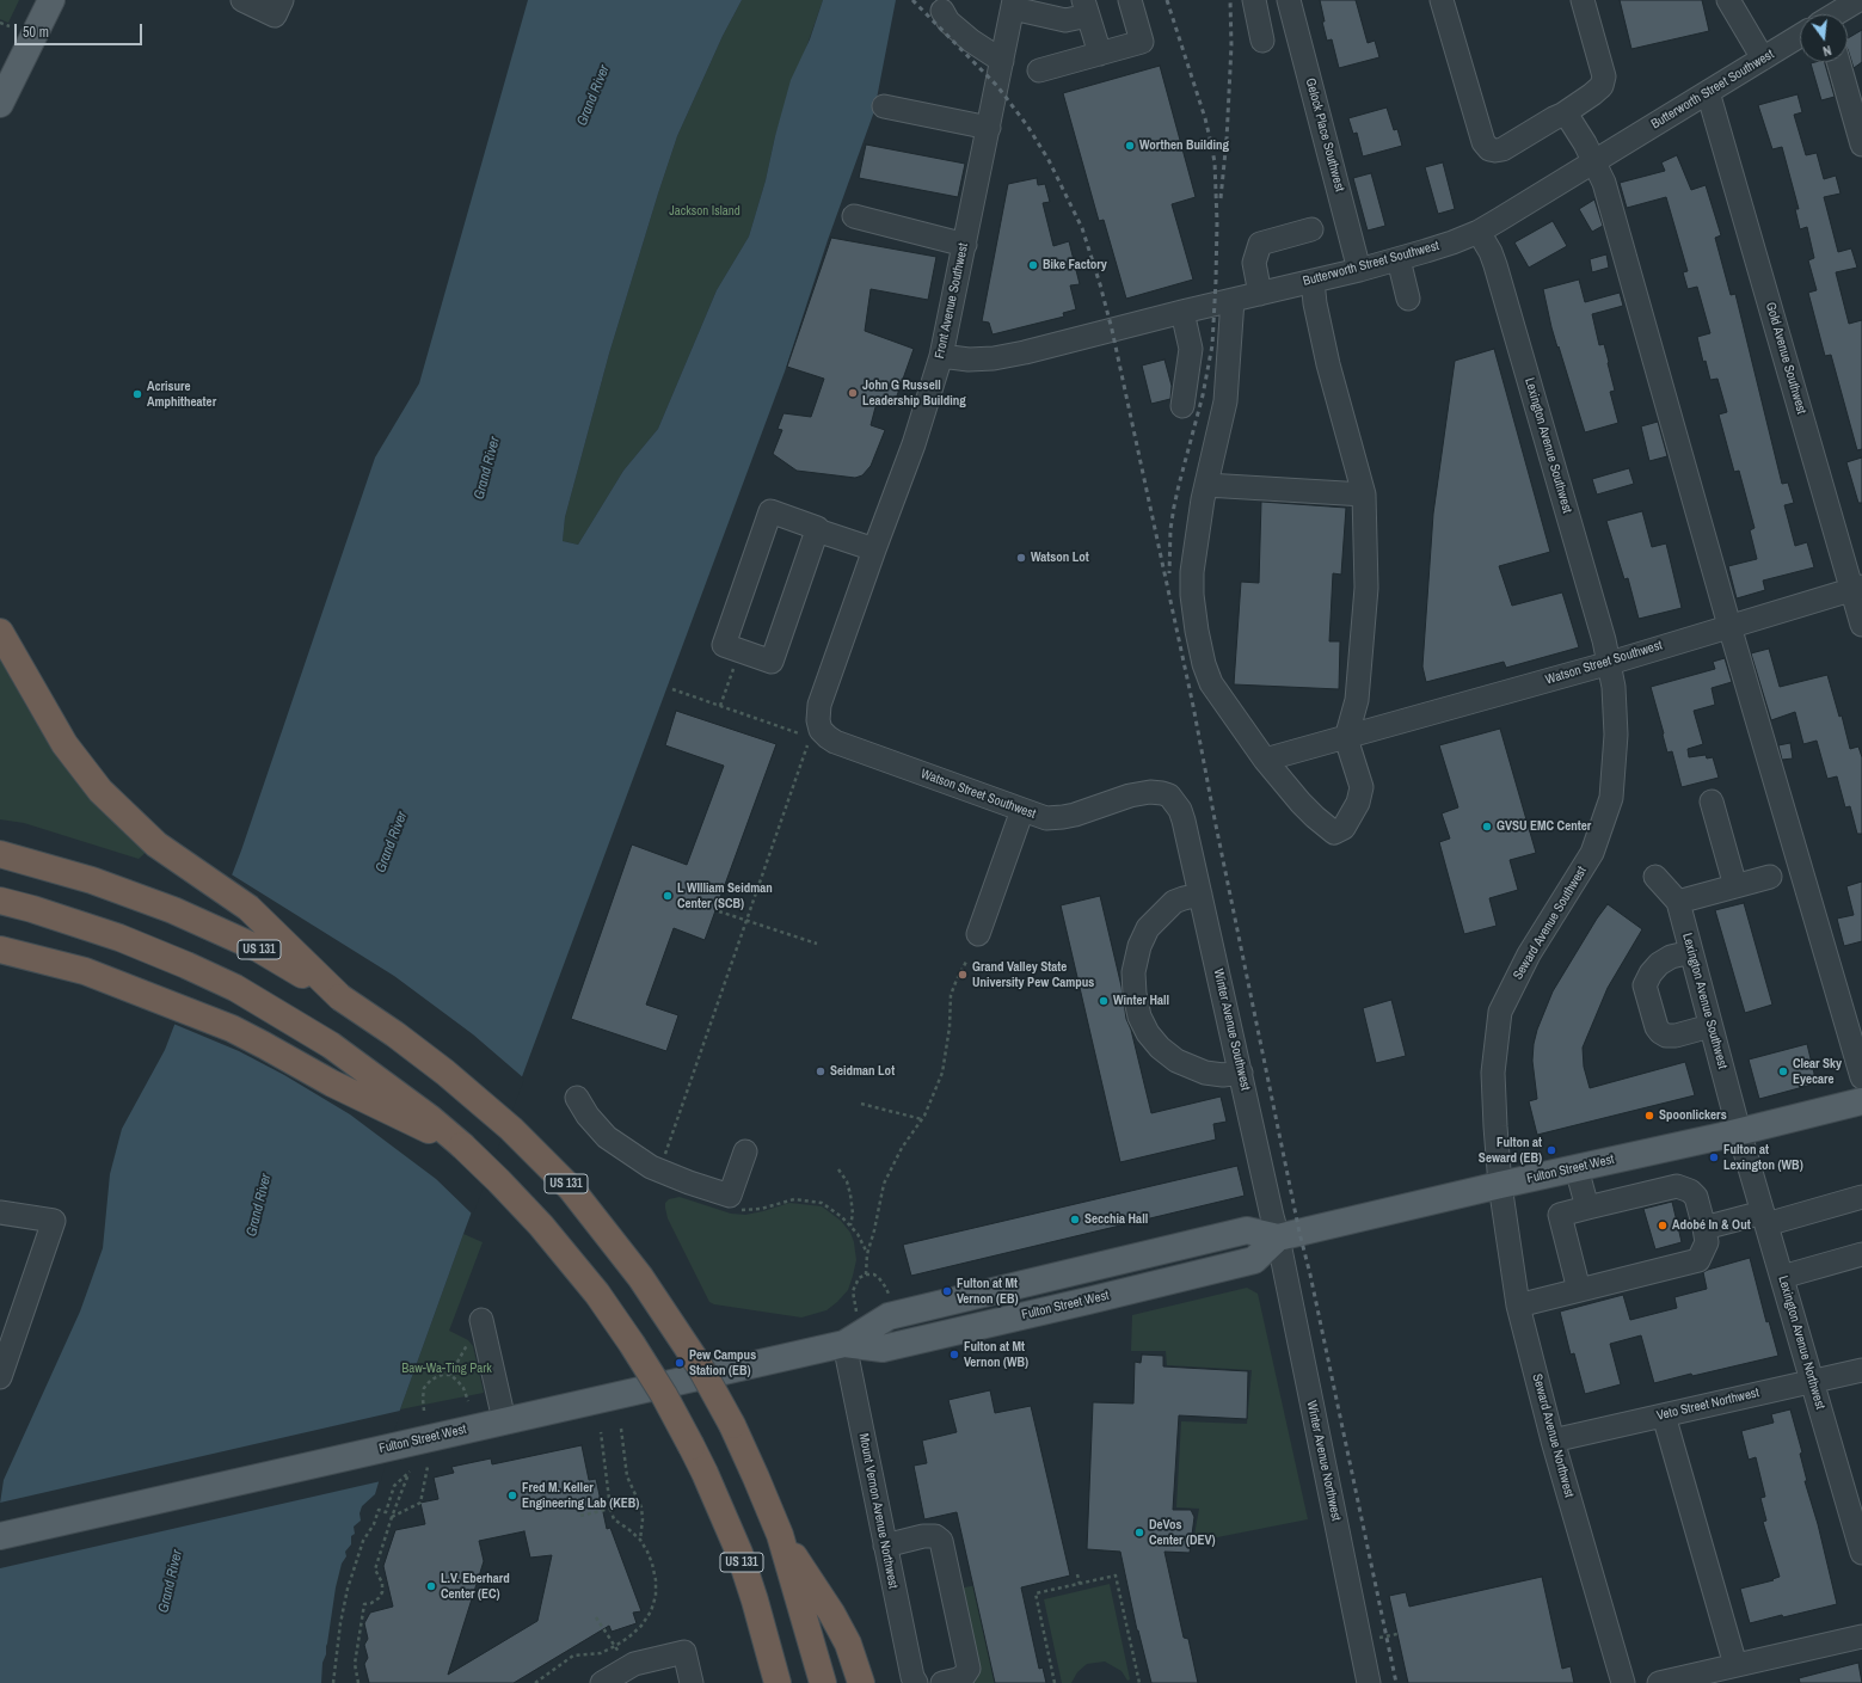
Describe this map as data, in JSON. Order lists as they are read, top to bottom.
{
  "streets": {
    "highway": ["US 131"],
    "main road": ["Fulton Street West"],
    "street": [
      "Butterworth Street Southwest",
      "Gelock Place Southwest",
      "Front Avenue Southwest",
      "Gold Avenue Southwest",
      "Lexington Avenue Southwest",
      "Watson Street Southwest",
      "Seward Avenue Southwest",
      "Winter Avenue Southwest",
      "Lexington Avenue Northwest",
      "Veto Street Northwest",
      "Seward Avenue Northwest",
      "Winter Avenue Northwest",
      "Mount Vernon Avenue Northwest"
    ]
  },
  "crossings": [
    ["Butterworth Street Southwest", "Gelock Place Southwest"],
    ["Butterworth Street Southwest", "Front Avenue Southwest"],
    ["Butterworth Street Southwest", "Gold Avenue Southwest"],
    ["Butterworth Street Southwest", "Lexington Avenue Southwest"],
    ["Front Avenue Southwest", "Watson Street Southwest"],
    ["Gold Avenue Southwest", "Watson Street Southwest"],
    ["Lexington Avenue Southwest", "Watson Street Southwest"],
    ["Lexington Avenue Southwest", "Seward Avenue Southwest"],
    ["Lexington Avenue Southwest", "Fulton Street West"],
    ["Lexington Avenue Southwest", "Lexington Avenue Northwest"],
    ["Watson Street Southwest", "Seward Avenue Southwest"],
    ["Watson Street Southwest", "Winter Avenue Southwest"],
    ["Seward Avenue Southwest", "Fulton Street West"],
    ["Seward Avenue Southwest", "Seward Avenue Northwest"],
    ["Winter Avenue Southwest", "Fulton Street West"],
    ["Winter Avenue Southwest", "Winter Avenue Northwest"],
    ["Fulton Street West", "Lexington Avenue Northwest"],
    ["Fulton Street West", "Seward Avenue Northwest"],
    ["Fulton Street West", "Winter Avenue Northwest"],
    ["Fulton Street West", "Mount Vernon Avenue Northwest"],
    ["Lexington Avenue Northwest", "Veto Street Northwest"],
    ["Veto Street Northwest", "Seward Avenue Northwest"]
  ],
  "water": ["Grand River"],
  "parks": ["Jackson Island", "Baw-Wa-Ting Park"],
  "places": [
    "Worthen Building",
    "Bike Factory",
    "John G Russell Leadership Building",
    "Acrisure Amphitheater",
    "Watson Lot",
    "GVSU EMC Center",
    "L WIlliam Seidman Center (SCB)",
    "Grand Valley State University Pew Campus",
    "Winter Hall",
    "Seidman Lot",
    "Clear Sky Eyecare",
    "Spoonlickers",
    "Fulton at Seward (EB)",
    "Fulton at Lexington (WB)",
    "Secchia Hall",
    "Adobé In & Out",
    "Fulton at Mt Vernon (EB)",
    "Fulton at Mt Vernon (WB)",
    "Pew Campus Station (EB)",
    "Fred M. Keller Engineering Lab (KEB)",
    "DeVos Center (DEV)",
    "L.V. Eberhard Center (EC)"
  ],
  "scale_bar": "50 m",
  "north": "bottom"
}
